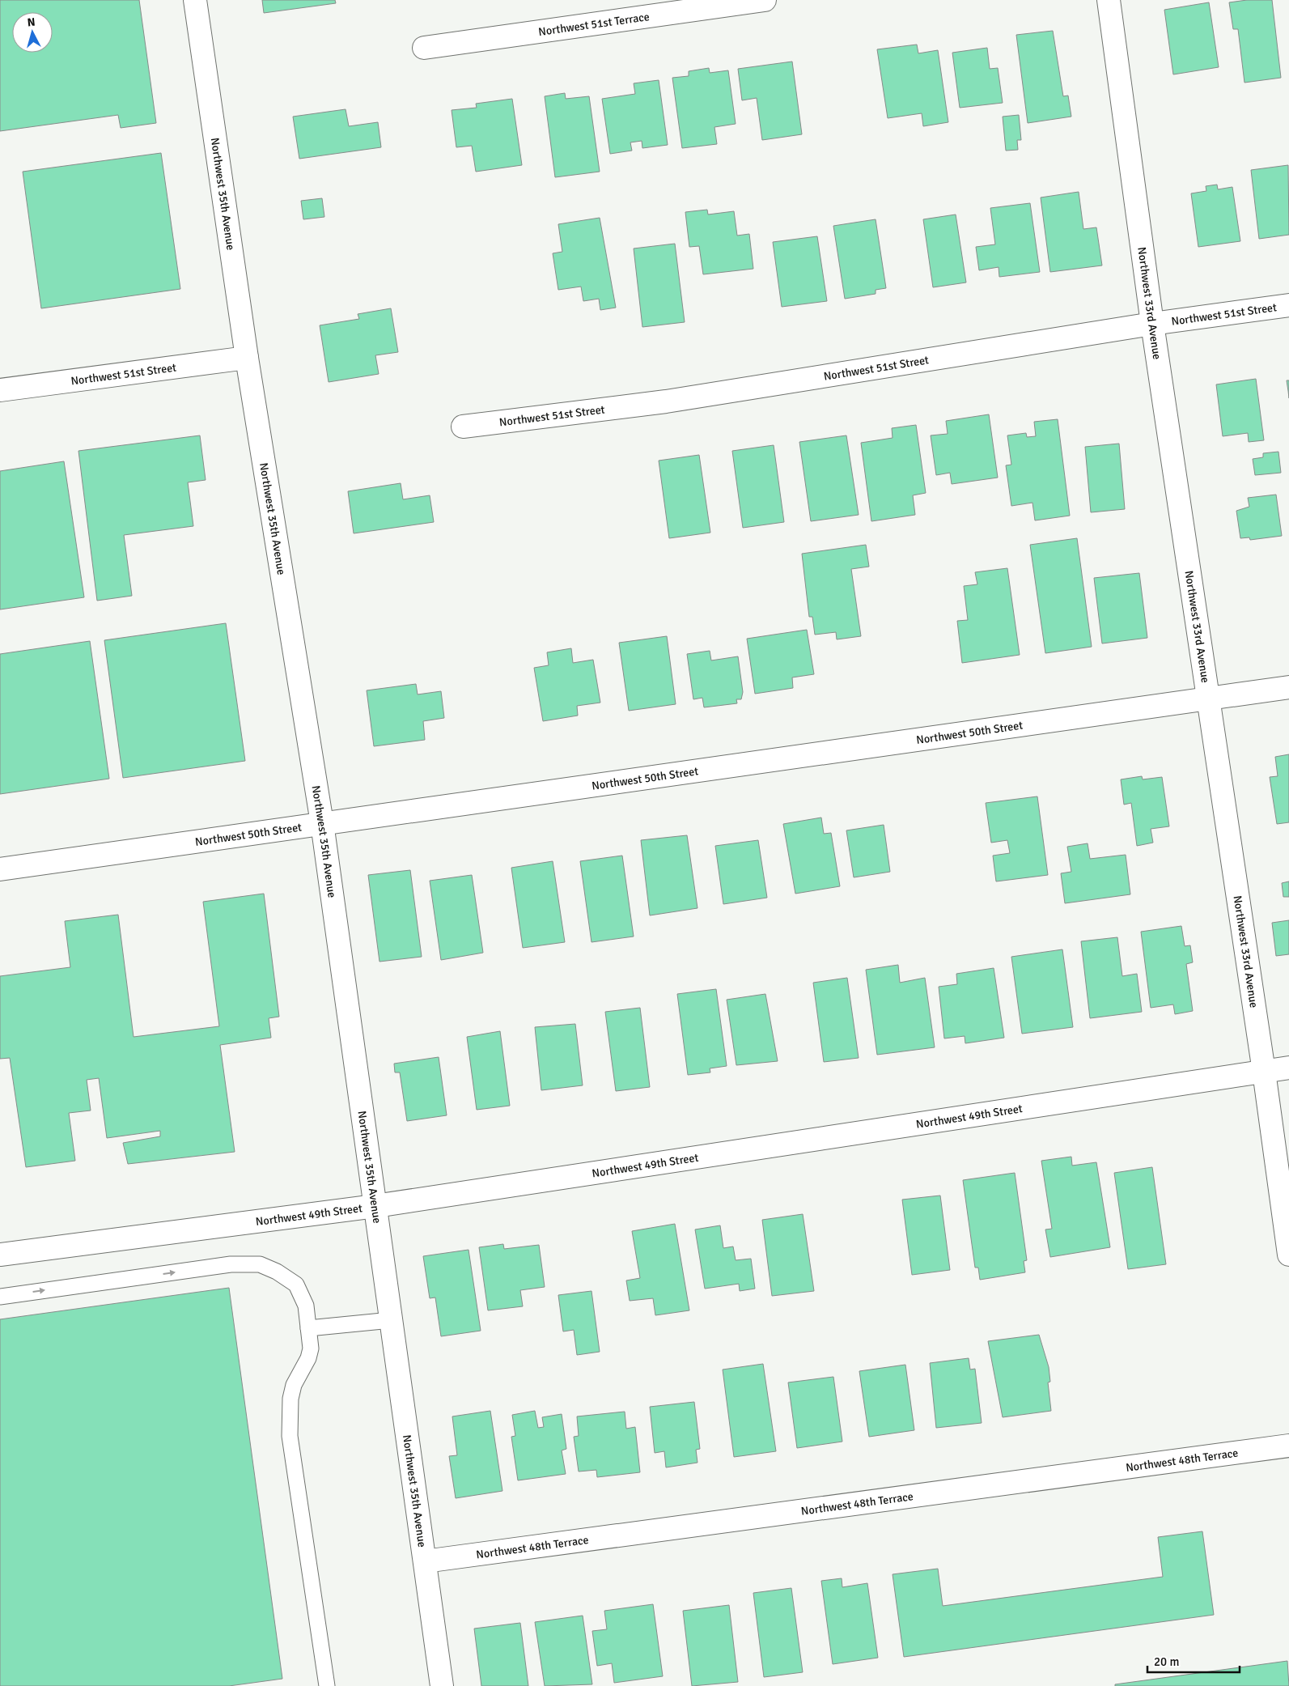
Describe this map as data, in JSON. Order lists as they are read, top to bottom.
{
  "streets": {
    "street": [
      "Northwest 51st Terrace",
      "Northwest 35th Avenue",
      "Northwest 33rd Avenue",
      "Northwest 51st Street",
      "Northwest 50th Street",
      "Northwest 49th Street",
      "Northwest 48th Terrace"
    ]
  },
  "crossings": [
    ["Northwest 35th Avenue", "Northwest 51st Street"],
    ["Northwest 35th Avenue", "Northwest 50th Street"],
    ["Northwest 35th Avenue", "Northwest 49th Street"],
    ["Northwest 35th Avenue", "Northwest 48th Terrace"],
    ["Northwest 33rd Avenue", "Northwest 51st Street"],
    ["Northwest 33rd Avenue", "Northwest 50th Street"],
    ["Northwest 33rd Avenue", "Northwest 49th Street"]
  ],
  "scale_bar": "20 m",
  "north": "top"
}
